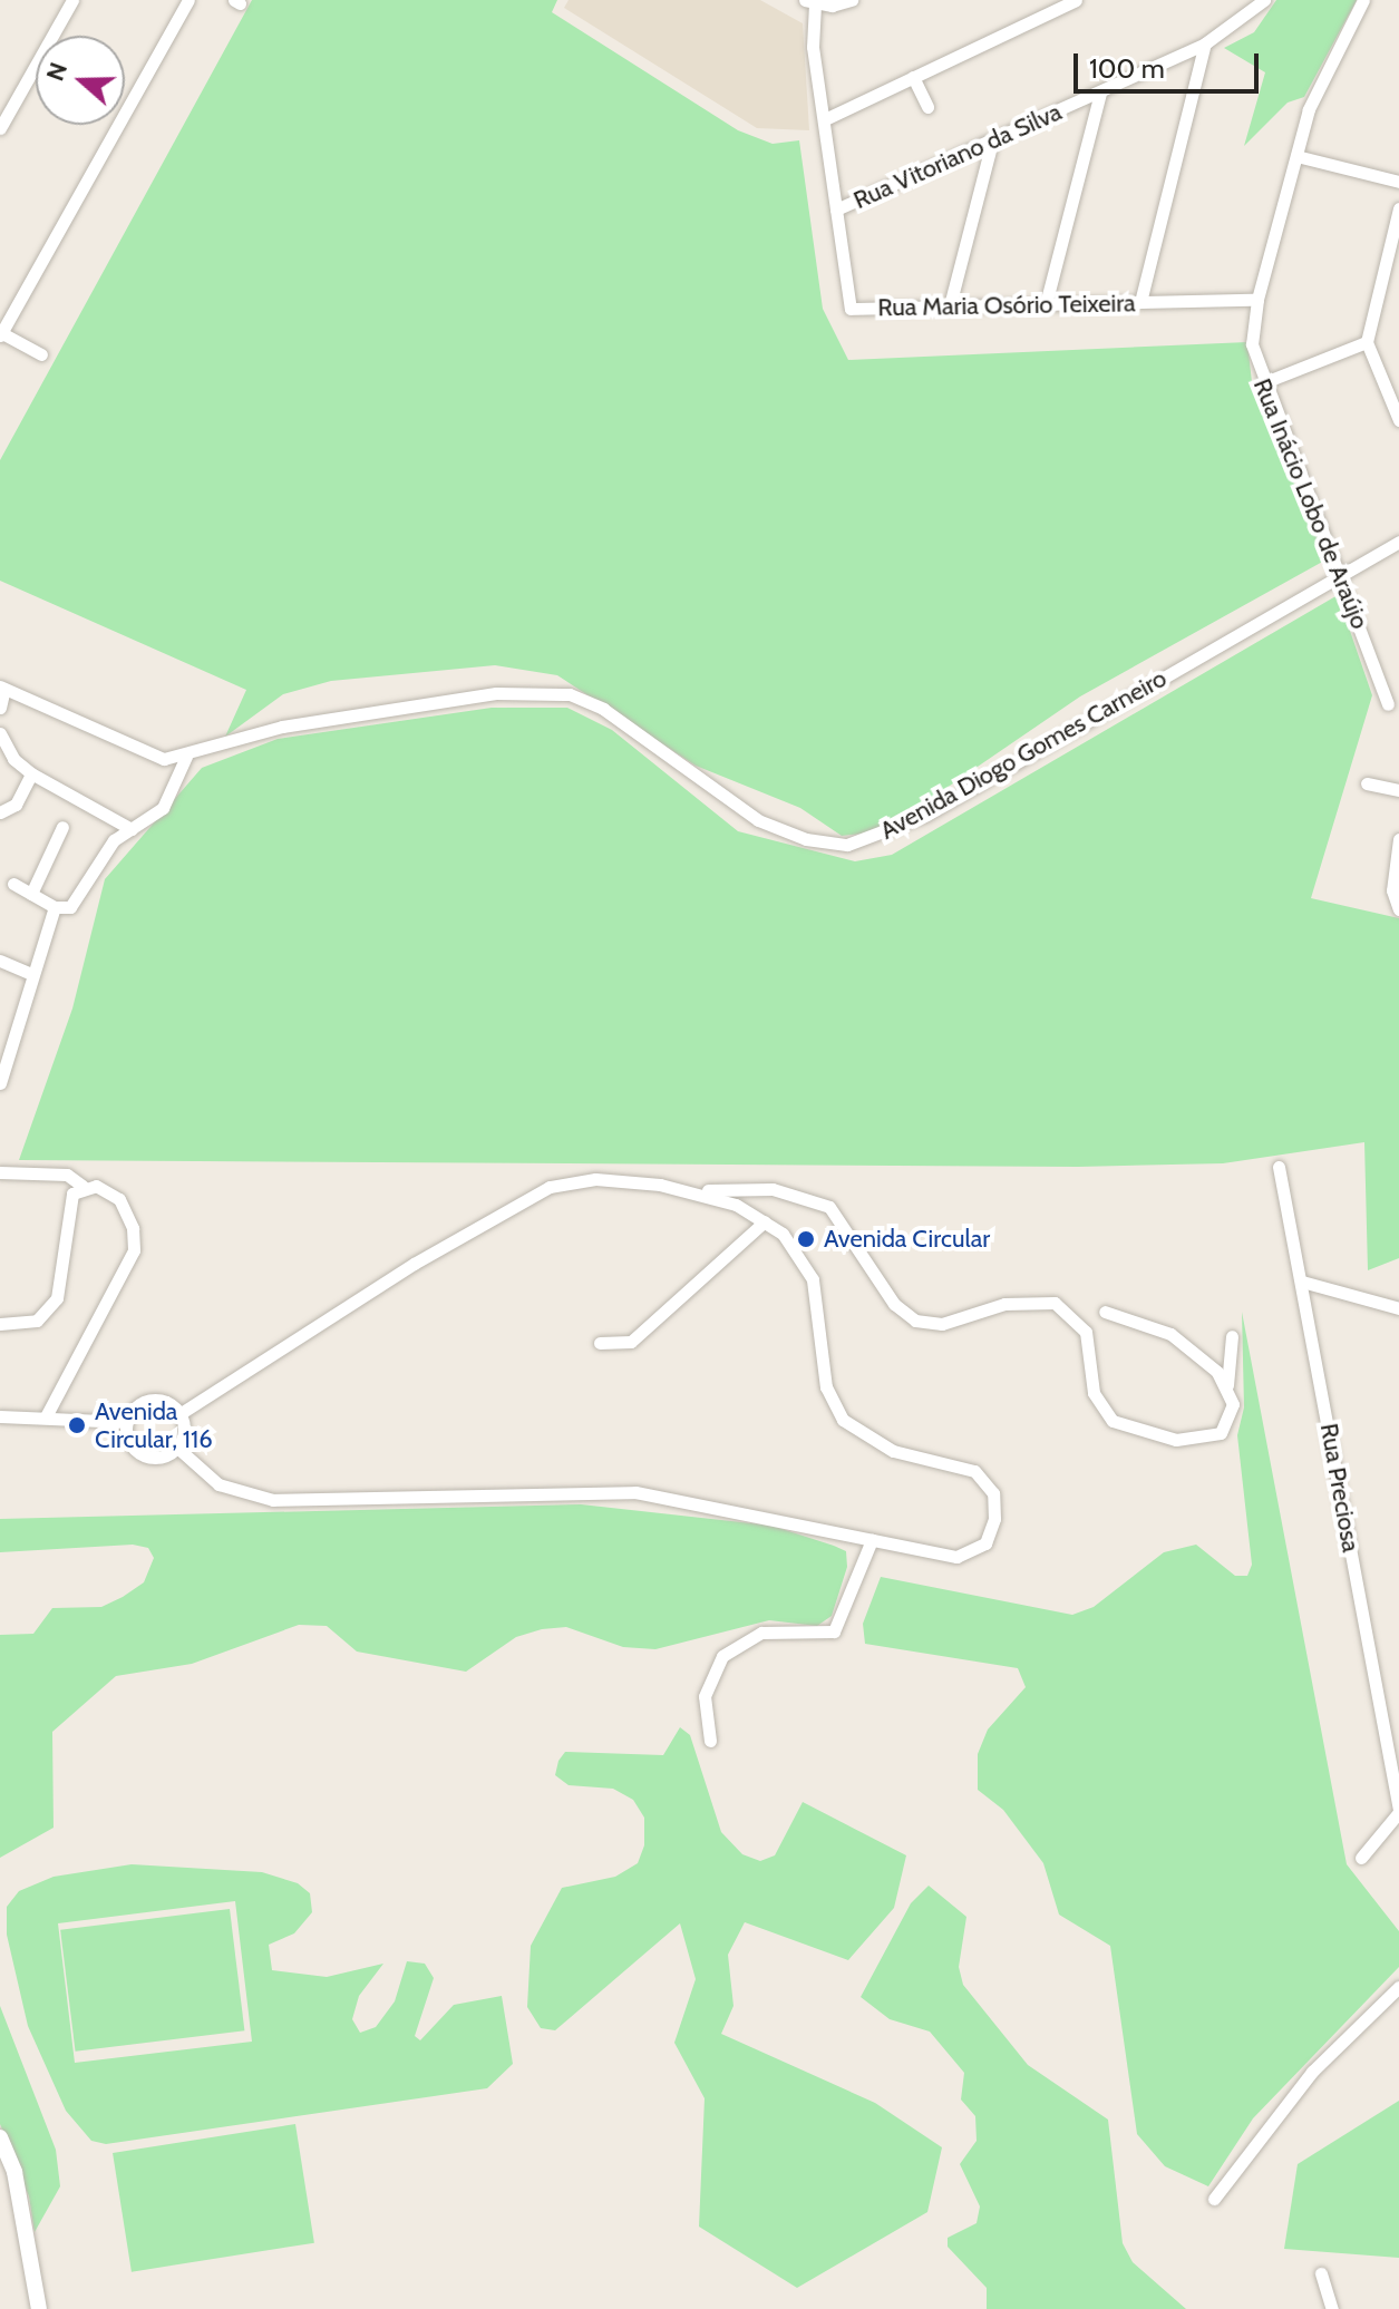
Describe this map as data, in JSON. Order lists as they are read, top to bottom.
{
  "streets": {
    "street": [
      "Rua Vitoriano da Silva",
      "Rua Maria Osório Teixeira",
      "Rua Inácio Lobo de Araújo",
      "Avenida Diogo Gomes Carneiro",
      "Rua Preciosa"
    ]
  },
  "crossings": [
    ["Rua Vitoriano da Silva", "Rua Maria Osório Teixeira"],
    ["Rua Maria Osório Teixeira", "Rua Inácio Lobo de Araújo"],
    ["Rua Inácio Lobo de Araújo", "Avenida Diogo Gomes Carneiro"]
  ],
  "places": ["Avenida Circular", "Avenida Circular, 116"],
  "scale_bar": "100 m",
  "north": "left"
}
